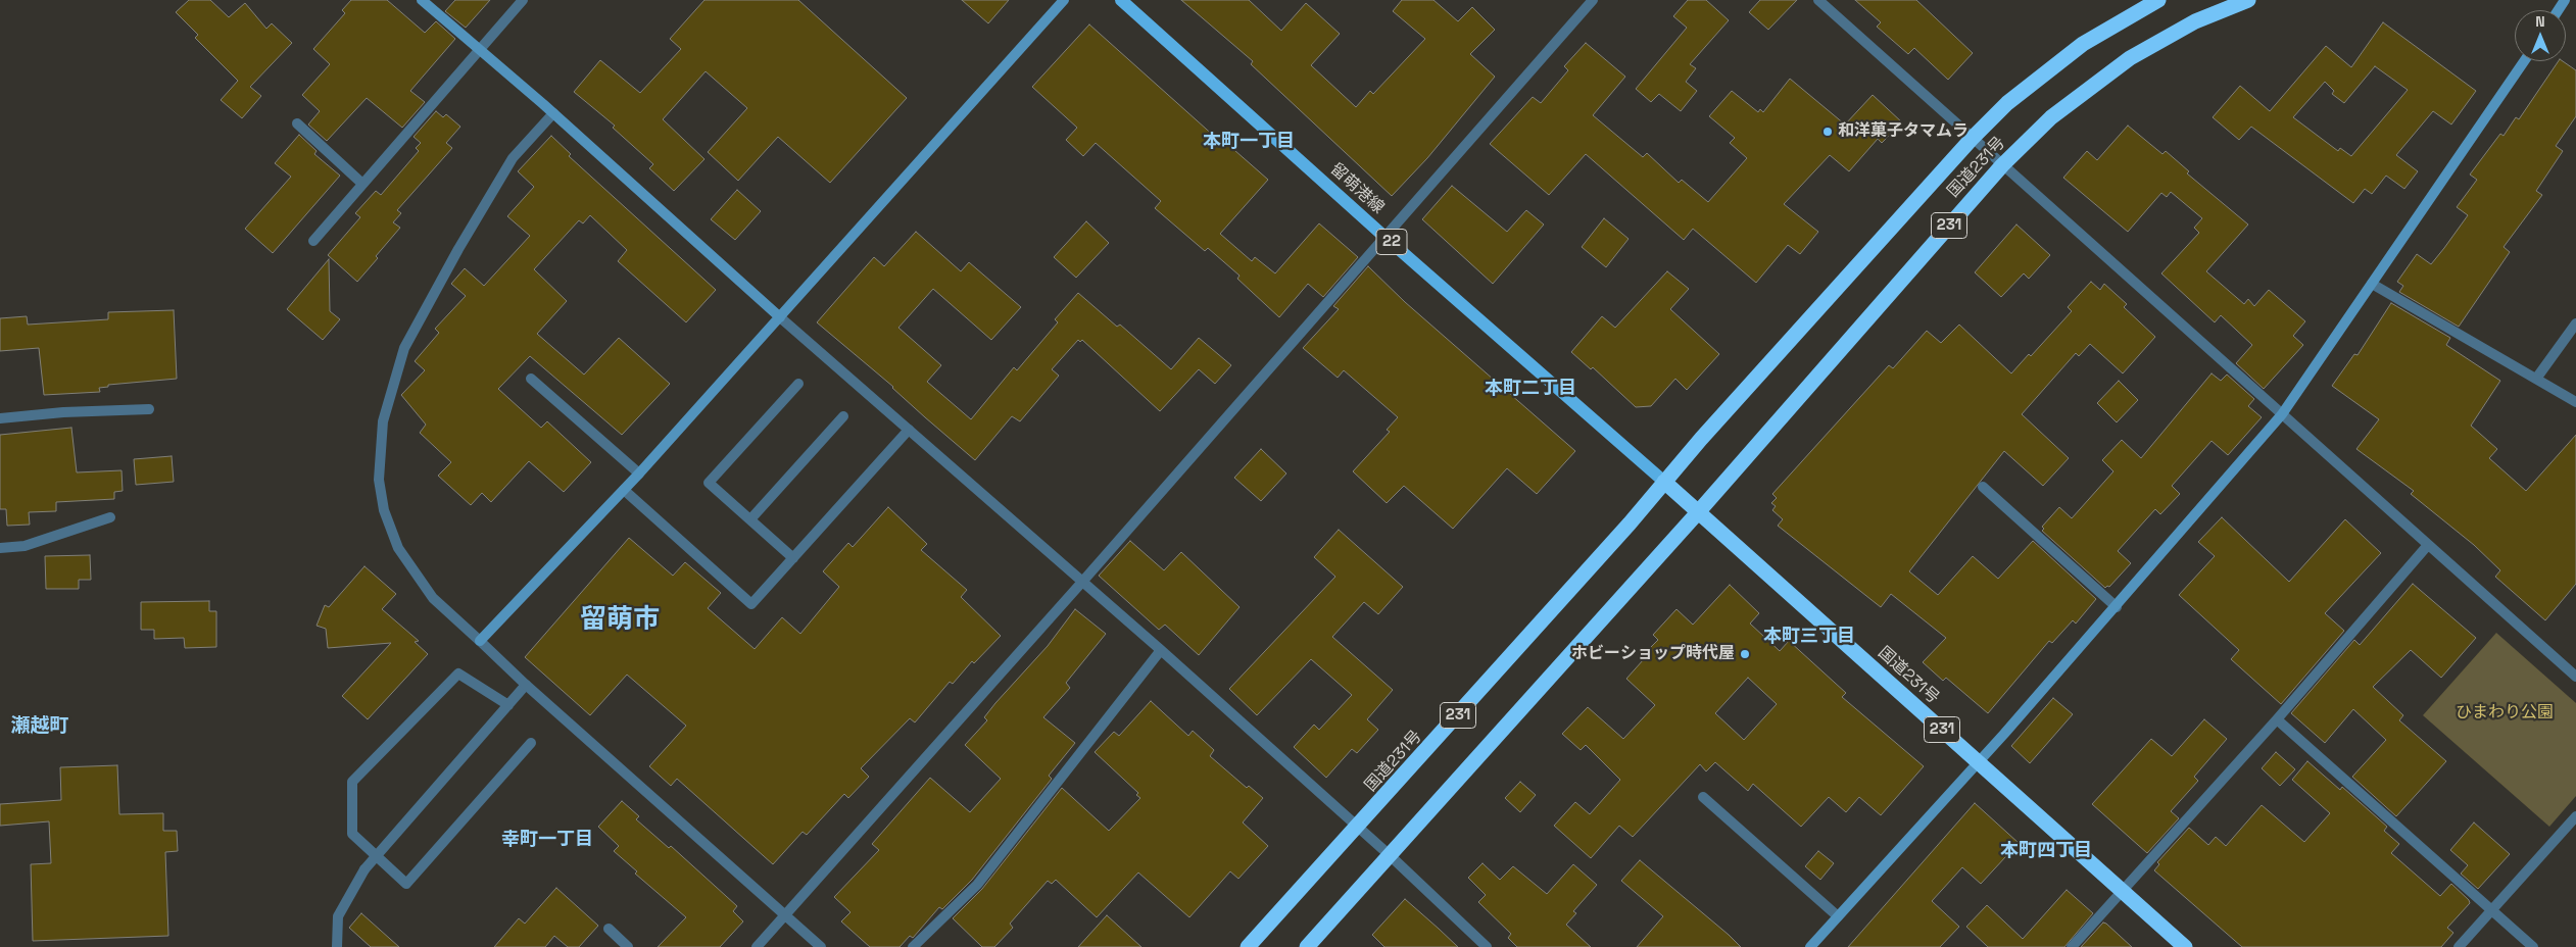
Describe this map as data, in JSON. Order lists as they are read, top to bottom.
{
  "streets": {
    "highway": ["国道231号", "231"],
    "main road": ["留萌港線", "22"]
  },
  "crossings": [
    ["国道231号", "留萌港線"]
  ],
  "districts": [
    "本町一丁目",
    "本町二丁目",
    "留萌市",
    "本町三丁目",
    "瀬越町",
    "幸町一丁目",
    "本町四丁目"
  ],
  "parks": ["ひまわり公園"],
  "places": ["和洋菓子タマムラ", "ホビーショップ時代屋"],
  "north": "top"
}
